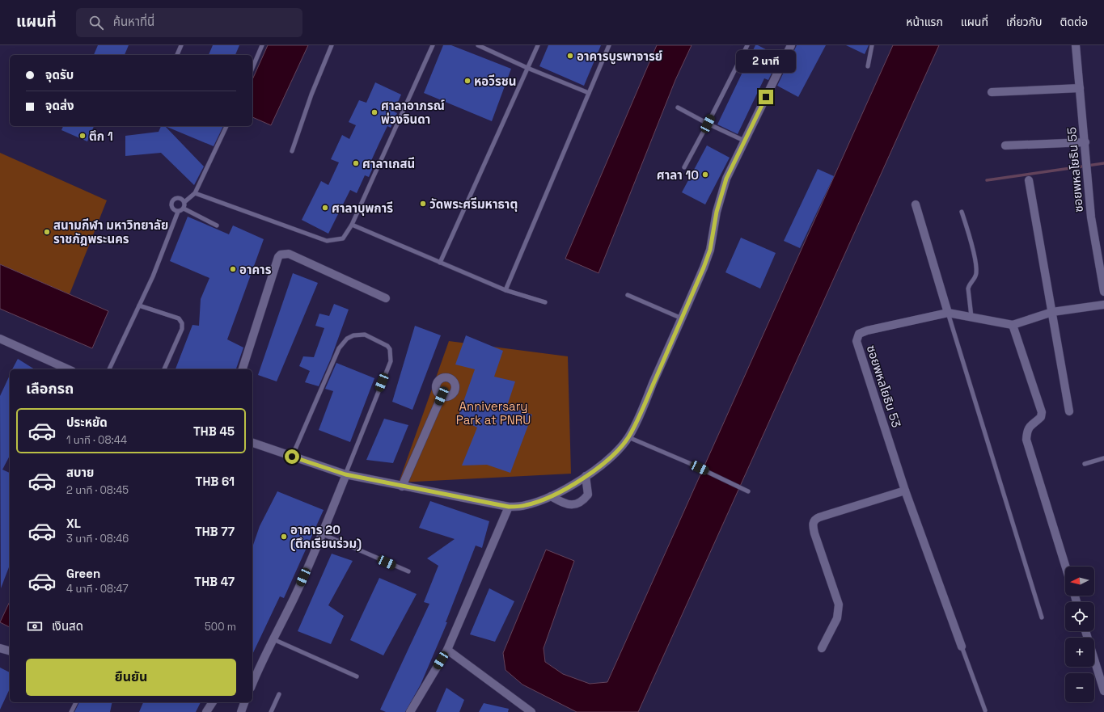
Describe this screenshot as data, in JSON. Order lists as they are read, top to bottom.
{
  "streets": {
    "street": ["ซอยพหลโยธิน 55", "ซอยพหลโยธิน 53"]
  },
  "parks": ["Anniversary Park at PNRU"],
  "places": [
    "อาคารบูรพาจารย์",
    "หอวีรชน",
    "ศาลาอาภรณ์ พ่วงจินดา",
    "ตึก 1",
    "ศาลาเกสนี",
    "ศาลา 10",
    "วัดพระศรีมหาธาตุ",
    "ศาลาบุพการี",
    "สนามกีฬา มหาวิทยาลัย ราชภัฎพระนคร",
    "อาคาร",
    "อาคาร 20 (ตึกเรียนร่วม)"
  ],
  "north": "left",
  "page": {
    "header": "แผนที่",
    "search": "ค้นหาที่นี่",
    "nav": [
      "หน้าแรก",
      "แผนที่",
      "เกี่ยวกับ",
      "ติดต่อ"
    ],
    "bubble": "2 นาที",
    "banner": ["จุดรับ", "จุดส่ง"],
    "heading": "เลือกรถ",
    "list": [
      {
        "name": "ประหยัด",
        "note": "1 นาที · 08:44",
        "value": "THB 45"
      },
      {
        "name": "สบาย",
        "note": "2 นาที · 08:45",
        "value": "THB 61"
      },
      {
        "name": "XL",
        "note": "3 นาที · 08:46",
        "value": "THB 77"
      },
      {
        "name": "Green",
        "note": "4 นาที · 08:47",
        "value": "THB 47"
      }
    ],
    "map_buttons": ["+", "−"],
    "pay": ["เงินสด", "500 m"],
    "buttons": "ยืนยัน"
  }
}
